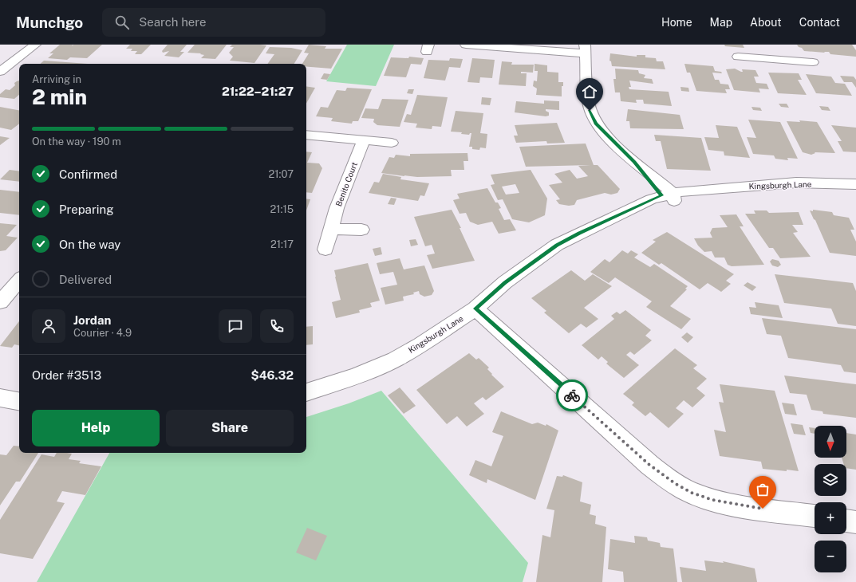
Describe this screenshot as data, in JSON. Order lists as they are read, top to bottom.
{
  "streets": {
    "street": ["Benito Court", "Kingsburgh Lane"]
  },
  "north": "bottom",
  "page": {
    "header": "Munchgo",
    "search": "Search here",
    "nav": [
      "Home",
      "Map",
      "About",
      "Contact"
    ],
    "heading": ["2 min", "Arriving in", "21:22–21:27"],
    "panel": [
      "Jordan",
      "Courier · 4.9",
      "Order #3513",
      "$46.32"
    ],
    "bar": "On the way · 190 m",
    "list": [
      ["Confirmed", "21:07"],
      ["Preparing", "21:15"],
      ["On the way", "21:17"],
      "Delivered"
    ],
    "buttons": ["Help", "Share"],
    "map_buttons": ["+", "−"]
  }
}
